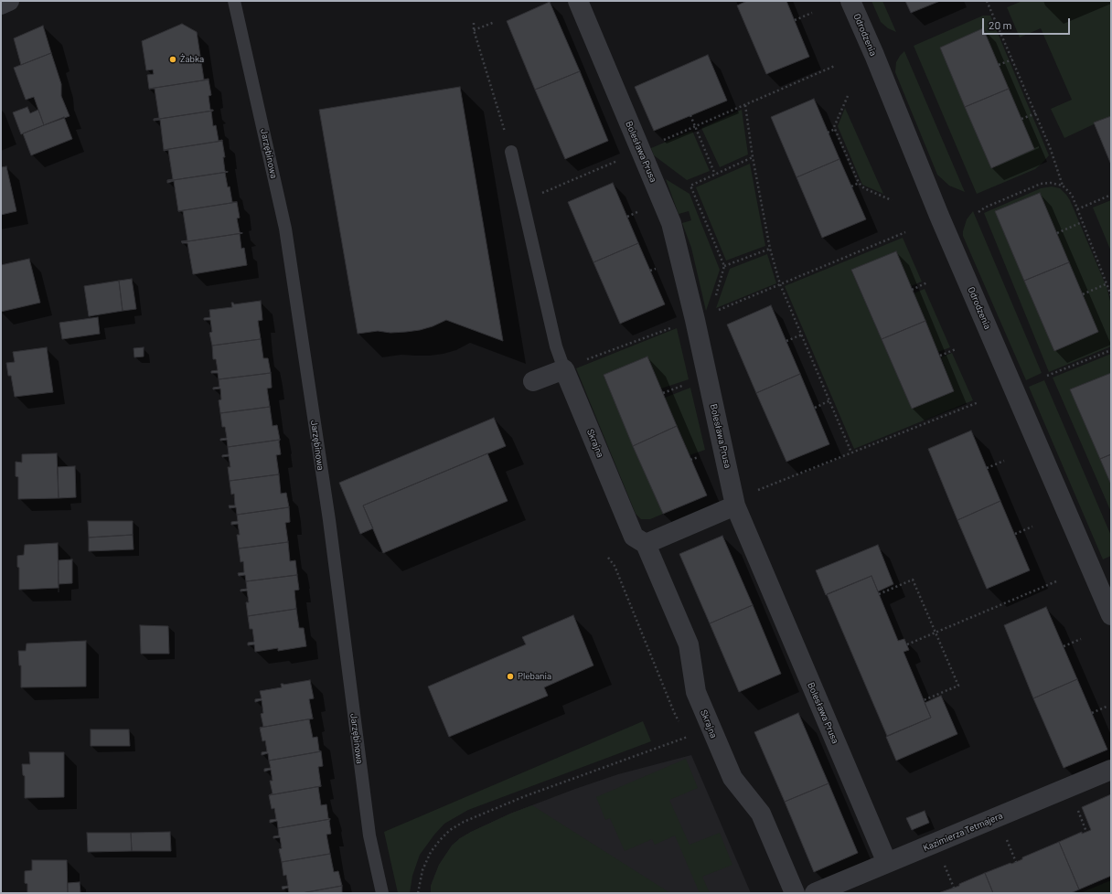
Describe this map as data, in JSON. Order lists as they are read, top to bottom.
{
  "streets": {
    "street": [
      "Odrodzenia",
      "Bolesława Prusa",
      "Skrajna",
      "Kazimierza Tetmajera"
    ],
    "lane": ["Jarzębinowa"]
  },
  "crossings": [
    ["Bolesława Prusa", "Kazimierza Tetmajera"]
  ],
  "places": ["Żabka", "Plebania"],
  "scale_bar": "20 m"
}
